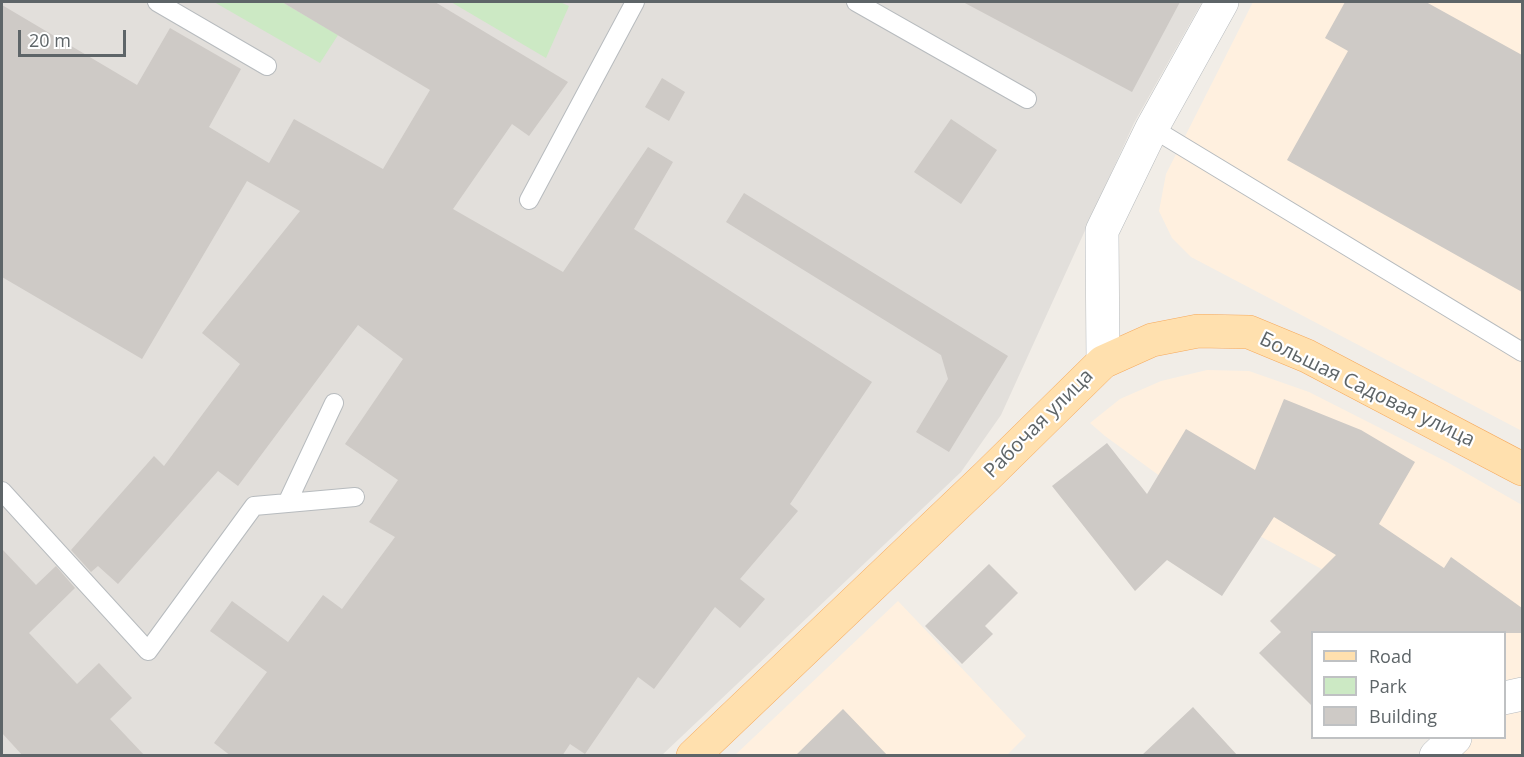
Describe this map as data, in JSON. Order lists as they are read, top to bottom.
{
  "streets": {
    "main road": ["Большая Садовая улица", "Рабочая улица"]
  },
  "crossings": [
    ["Большая Садовая улица", "Рабочая улица"]
  ],
  "legend": ["Road", "Park", "Building"],
  "scale_bar": "20 m"
}
